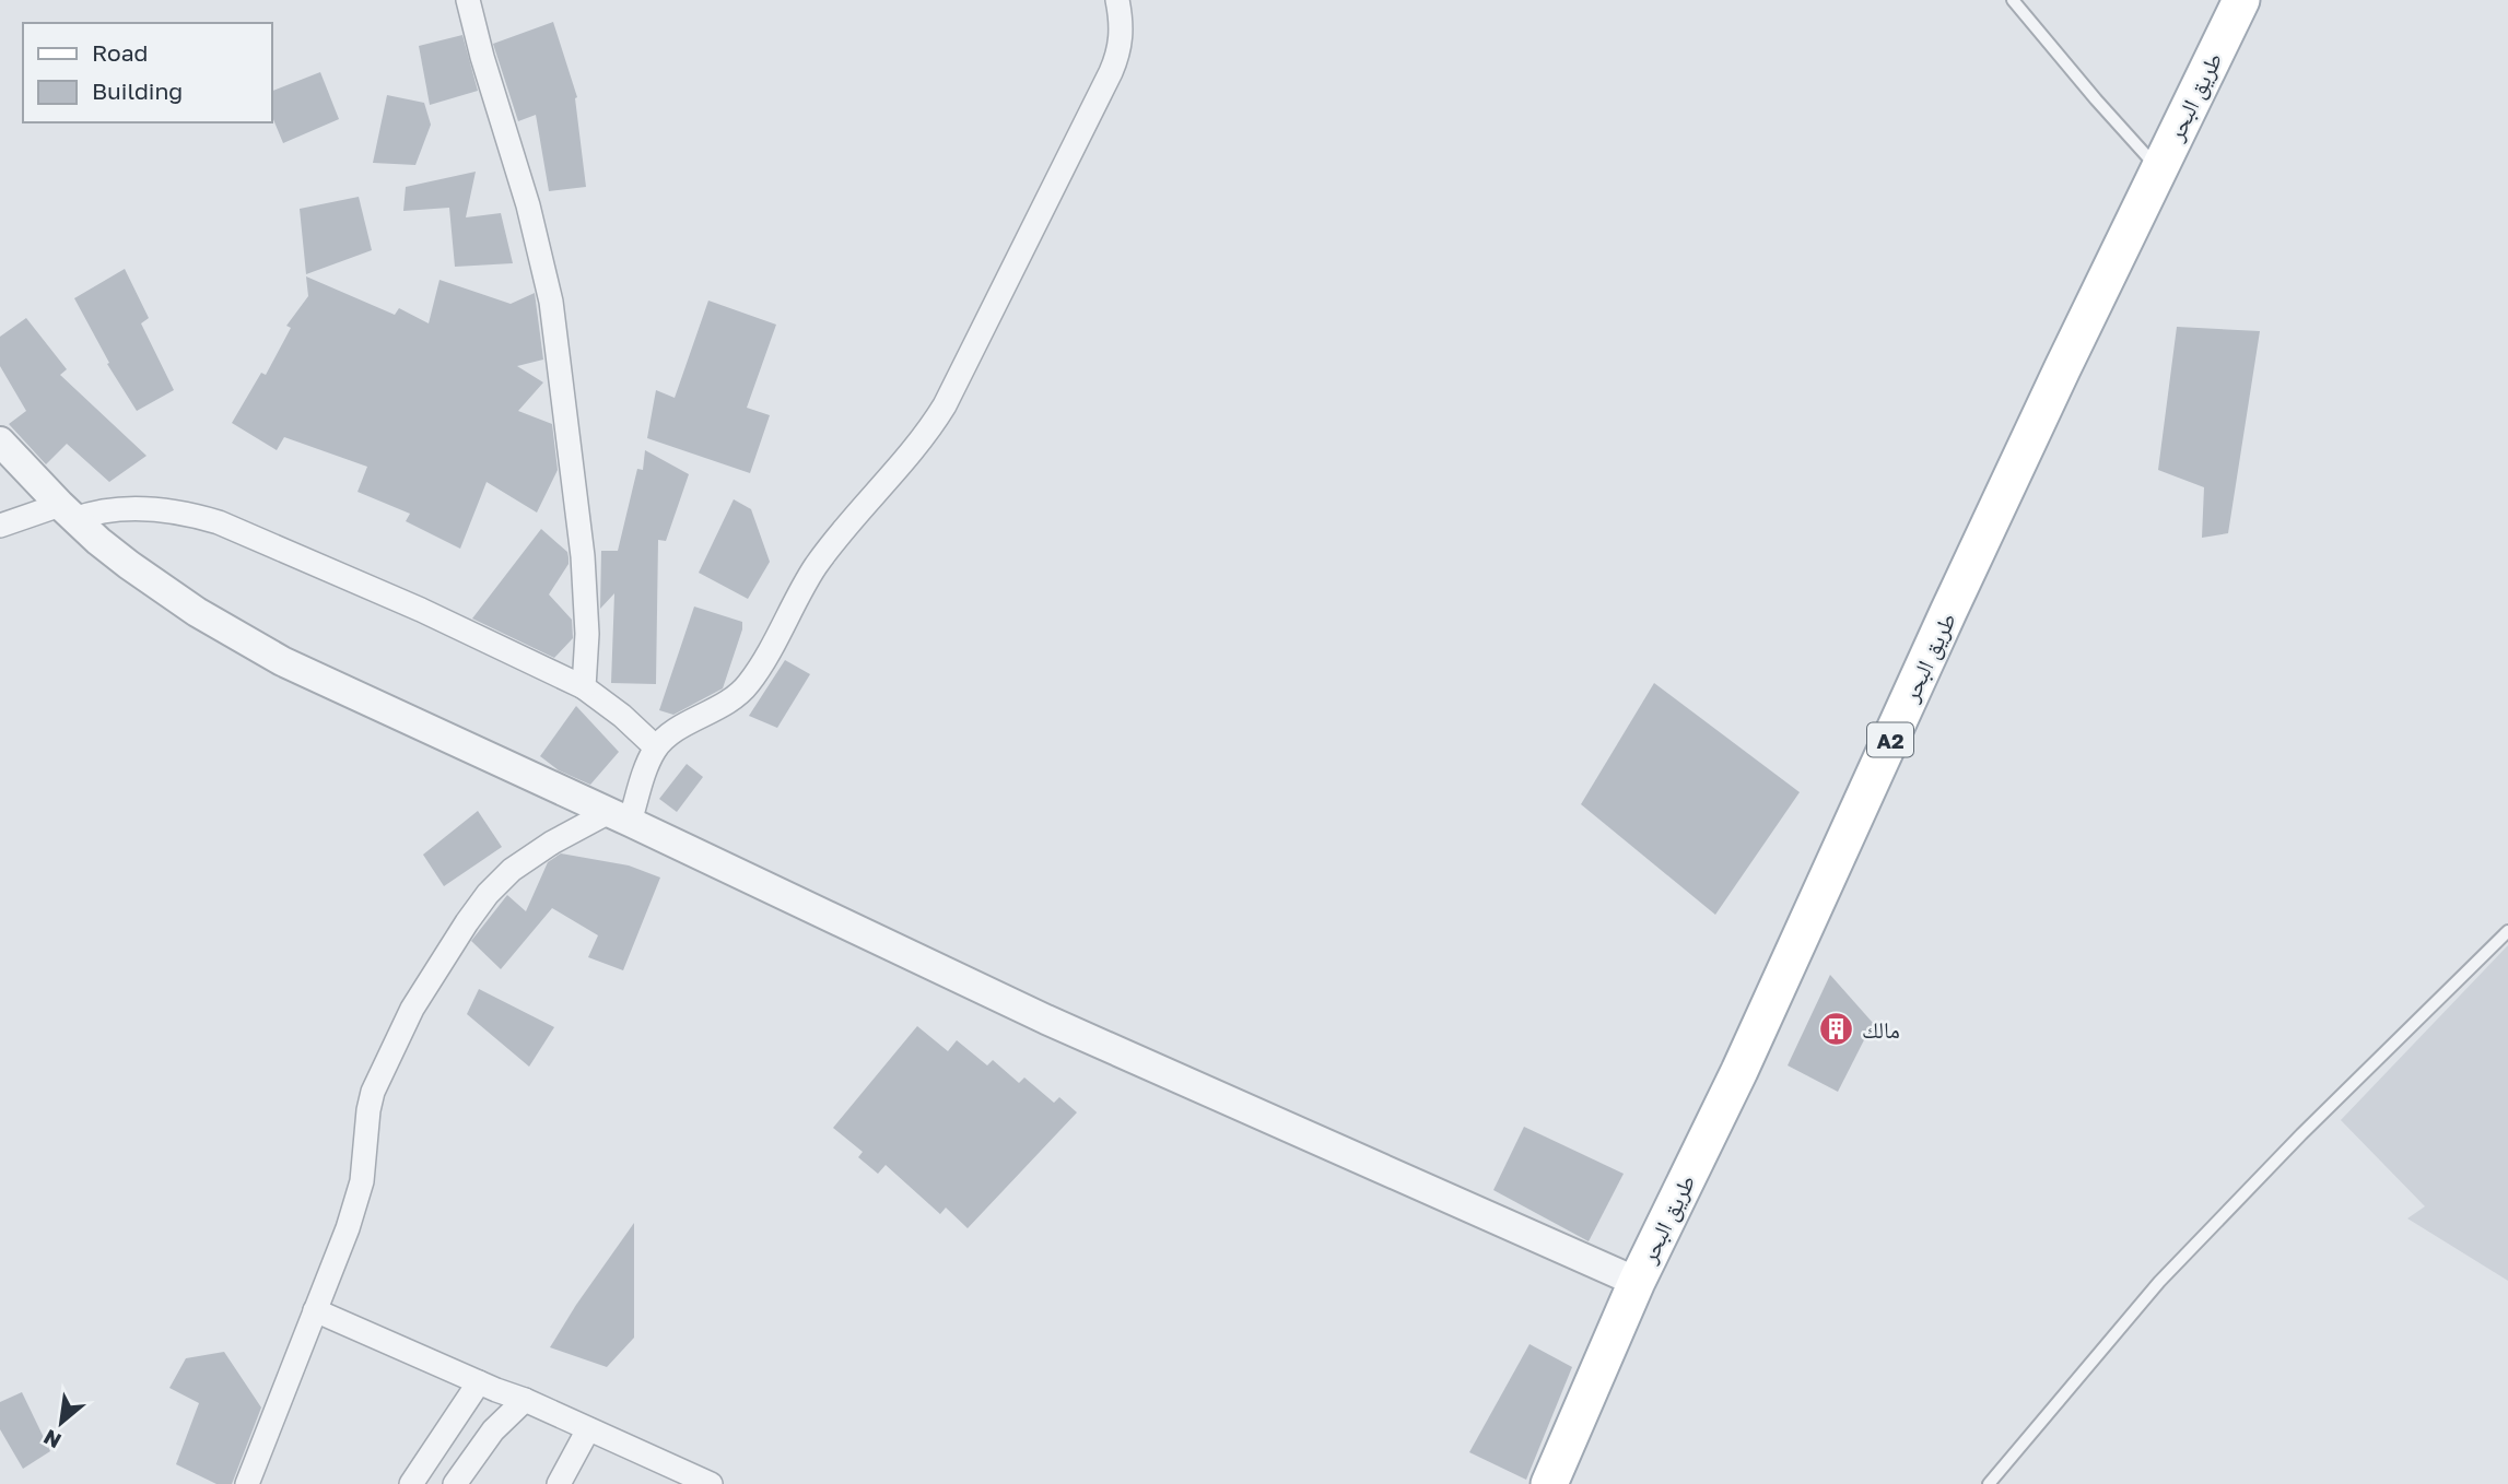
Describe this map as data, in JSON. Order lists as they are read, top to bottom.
{
  "streets": {
    "main road": ["طريق البحر", "A2"]
  },
  "places": {
    "building": ["مالك"]
  },
  "legend": ["Road", "Building"],
  "north": "bottom left"
}
